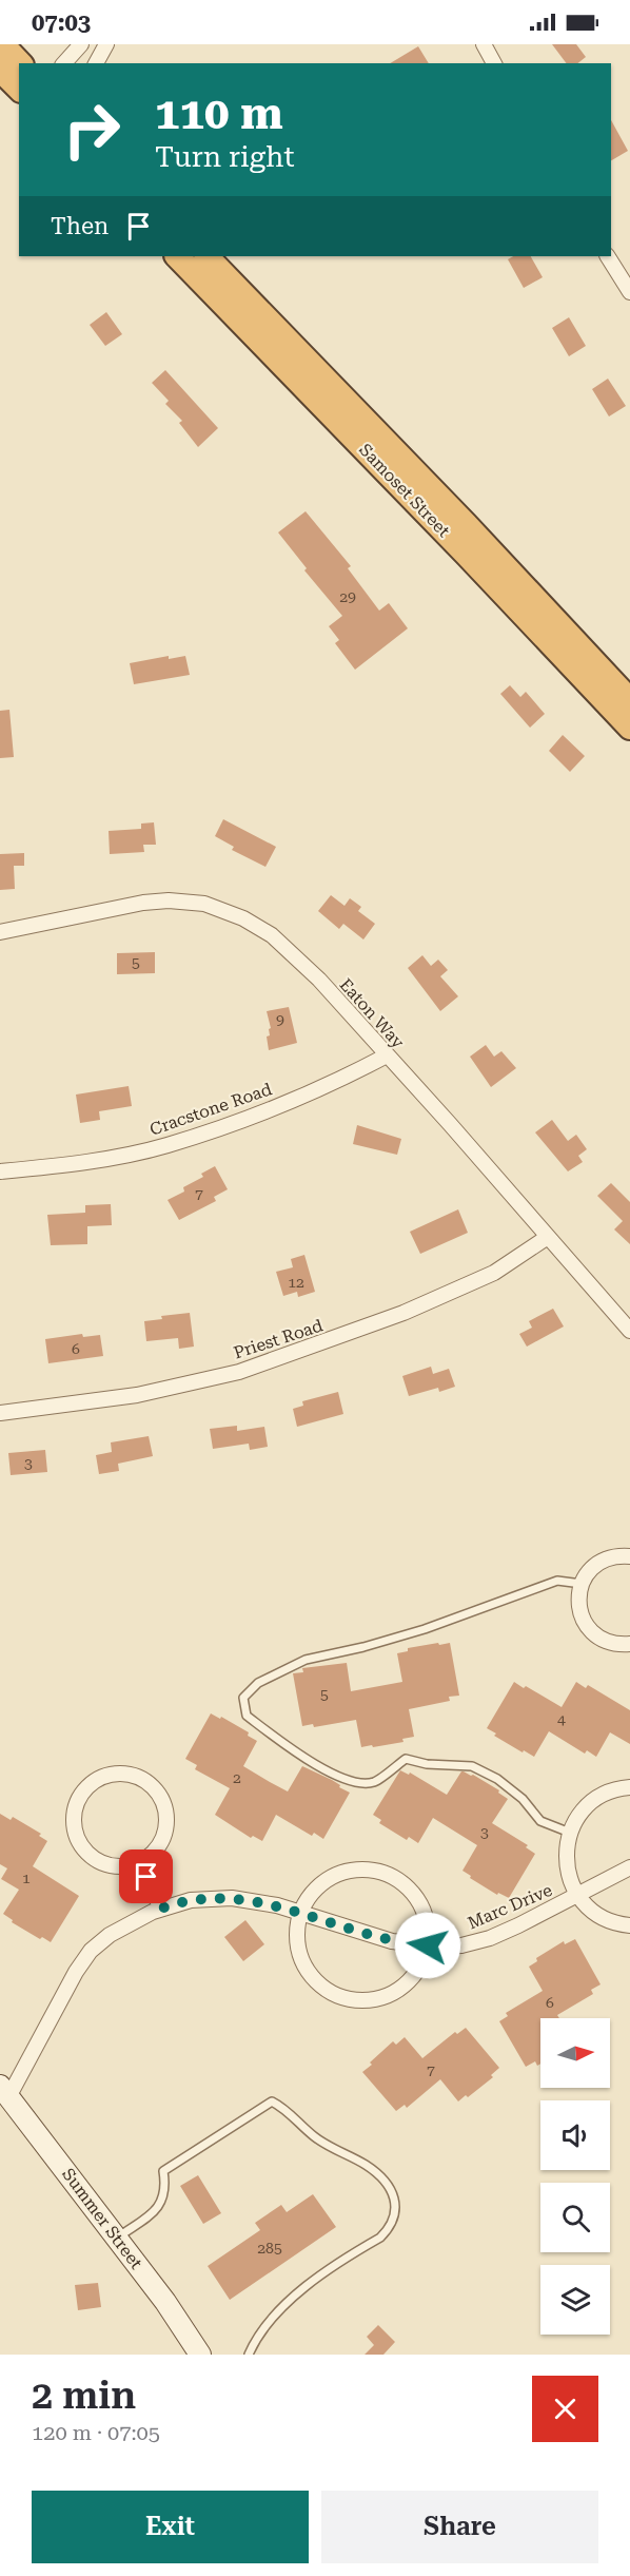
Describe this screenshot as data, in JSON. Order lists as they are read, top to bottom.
{
  "streets": {
    "highway": ["Samoset Street"],
    "main road": ["Summer Street"],
    "street": [
      "Eaton Way",
      "Cracstone Road",
      "Priest Road",
      "Marc Drive"
    ]
  },
  "crossings": [
    ["Eaton Way", "Cracstone Road"],
    ["Eaton Way", "Priest Road"],
    ["Marc Drive", "Summer Street"]
  ],
  "house_numbers": [
    "29",
    "5",
    "9",
    "7",
    "12",
    "6",
    "3",
    "5",
    "4",
    "2",
    "3",
    "1",
    "6",
    "7",
    "285"
  ],
  "north": "right",
  "page": {
    "status": "07:03",
    "turn": ["110 m", "Turn right"],
    "then": "Then",
    "heading": ["2 min", "120 m · 07:05"],
    "buttons": ["Exit", "Share"]
  }
}
